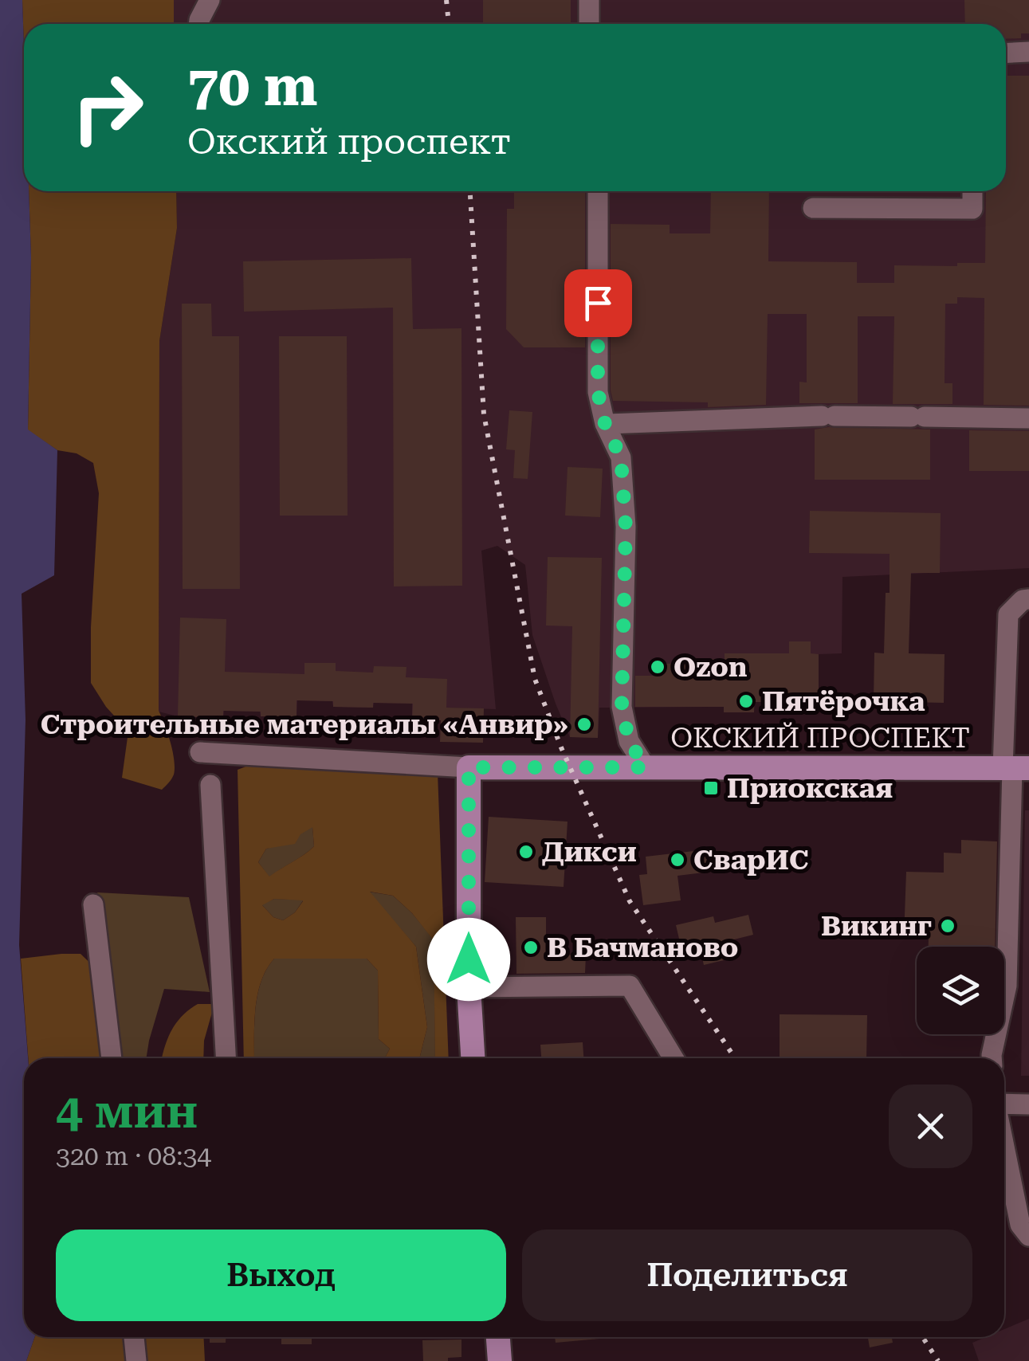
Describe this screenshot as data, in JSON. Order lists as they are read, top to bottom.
{
  "streets": {
    "main road": ["ОКСКИЙ ПРОСПЕКТ"]
  },
  "places": {
    "other": [
      "Ozon",
      "Пятёрочка",
      "Строительные материалы «Анвир»",
      "Дикси",
      "СварИС",
      "Викинг",
      "В Бачманово"
    ],
    "transit": ["Приокская"]
  },
  "page": {
    "turn": ["70 m", "Окский проспект"],
    "heading": ["4 мин", "320 m · 08:34"],
    "buttons": ["Выход", "Поделиться"]
  }
}
